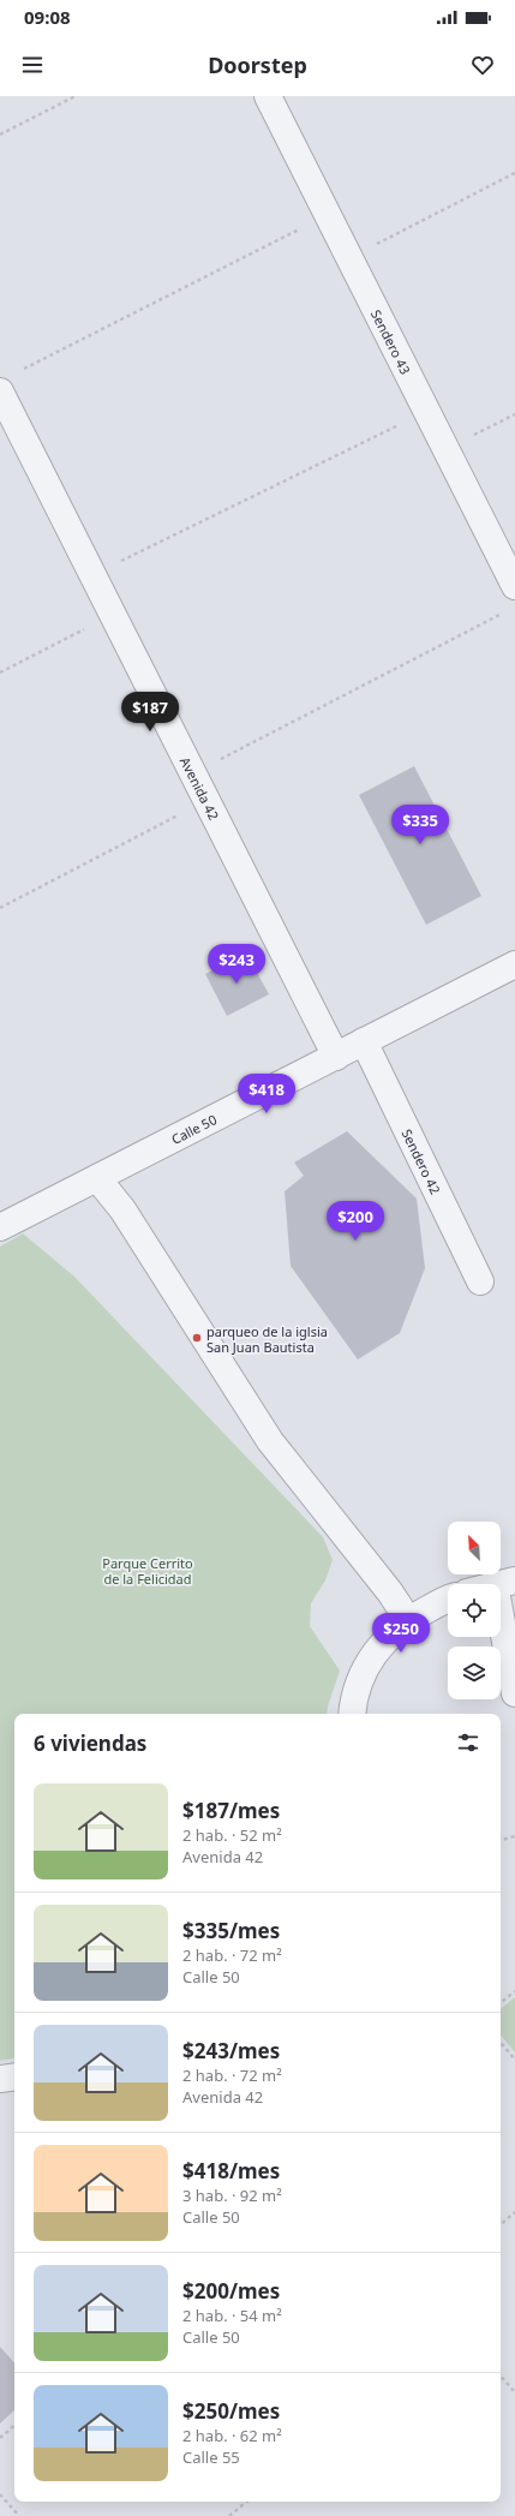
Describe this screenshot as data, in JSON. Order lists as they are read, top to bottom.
{
  "streets": {
    "street": [
      "Sendero 43",
      "Avenida 42",
      "Calle 50",
      "Sendero 42"
    ]
  },
  "crossings": [
    ["Avenida 42", "Calle 50"],
    ["Calle 50", "Sendero 42"]
  ],
  "parks": ["Parque Cerrito de la Felicidad"],
  "places": ["parqueo de la iglsia San Juan Bautista"],
  "north": "top left",
  "page": {
    "status": "09:08",
    "header": "Doorstep",
    "price": [
      "$187",
      "$335",
      "$243",
      "$418",
      "$200",
      "$250"
    ],
    "heading": "6 viviendas",
    "list": [
      {
        "name": "$187/mes",
        "note": "2 hab. · 52 m² · Avenida 42"
      },
      {
        "name": "$335/mes",
        "note": "2 hab. · 72 m² · Calle 50"
      },
      {
        "name": "$243/mes",
        "note": "2 hab. · 72 m² · Avenida 42"
      },
      {
        "name": "$418/mes",
        "note": "3 hab. · 92 m² · Calle 50"
      },
      {
        "name": "$200/mes",
        "note": "2 hab. · 54 m² · Calle 50"
      },
      {
        "name": "$250/mes",
        "note": "2 hab. · 62 m² · Calle 55"
      }
    ]
  }
}
